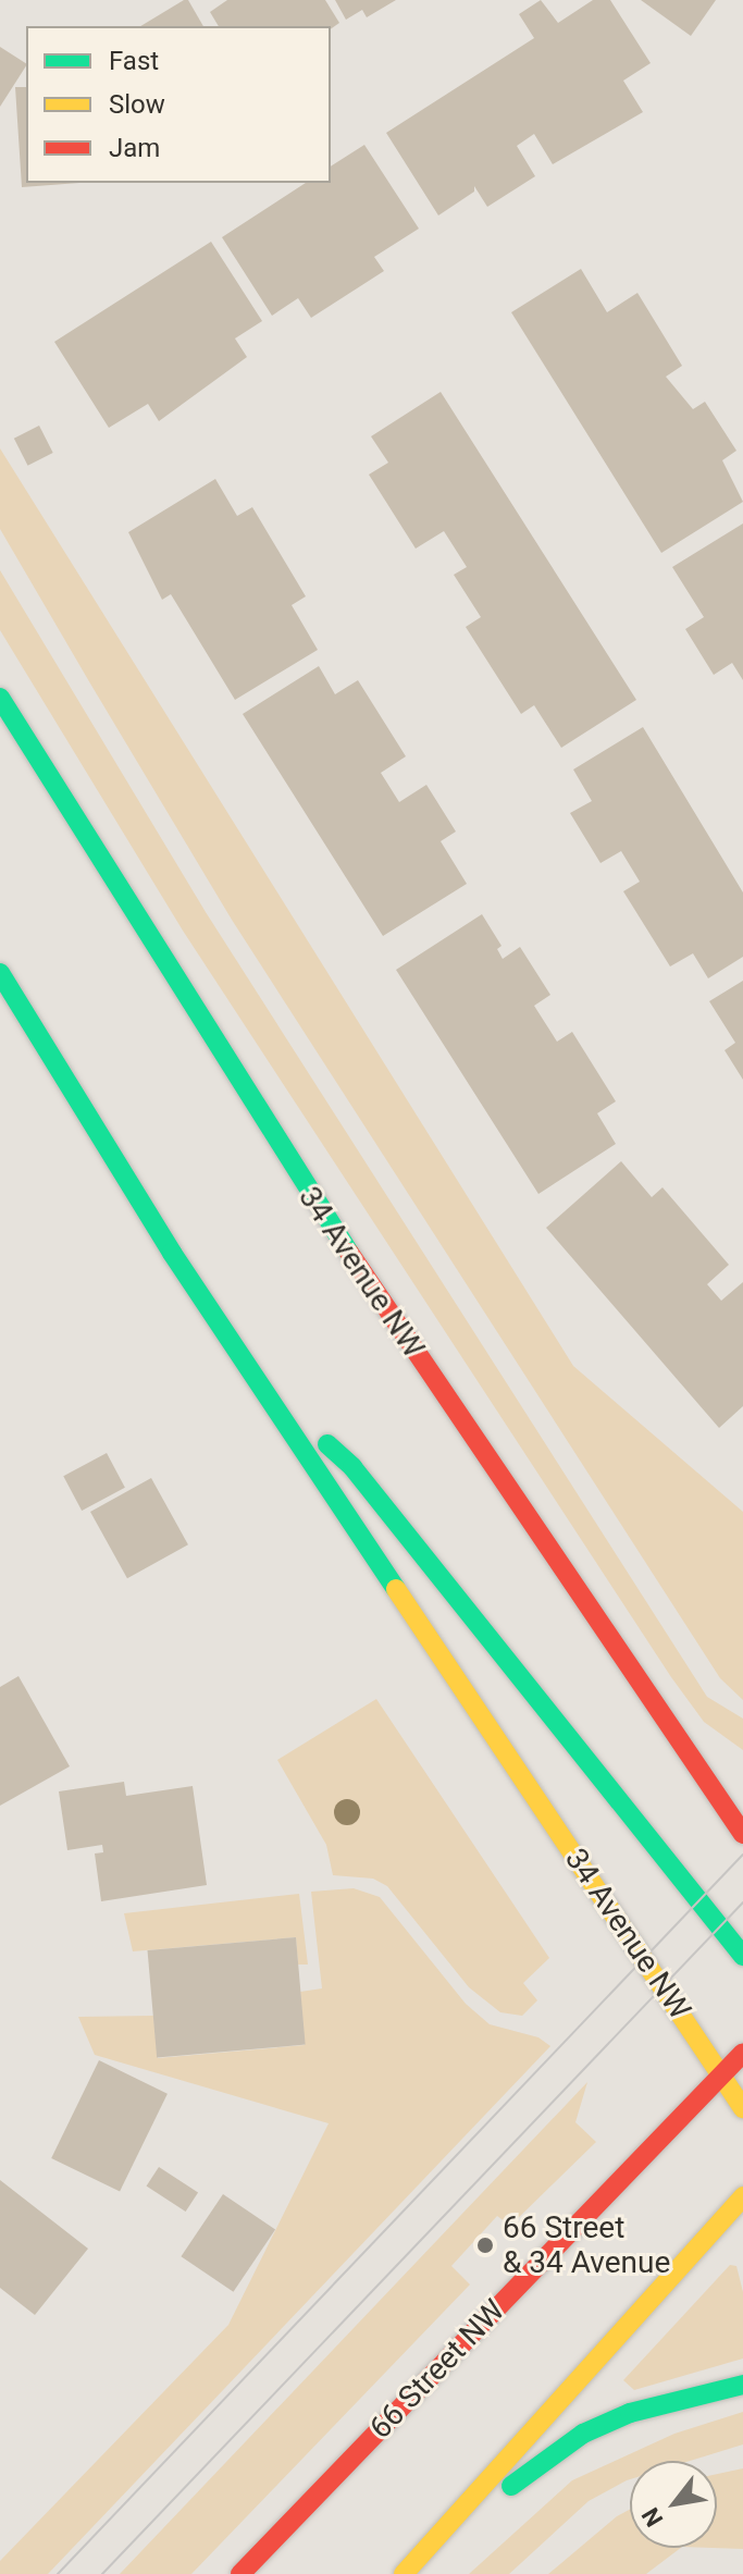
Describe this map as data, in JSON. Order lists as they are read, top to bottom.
{
  "streets": {
    "main road": ["34 Avenue NW", "66 Street NW"]
  },
  "crossings": [
    ["34 Avenue NW", "66 Street NW"]
  ],
  "places": ["66 Street & 34 Avenue"],
  "legend": ["Fast", "Slow", "Jam"],
  "north": "bottom left"
}
